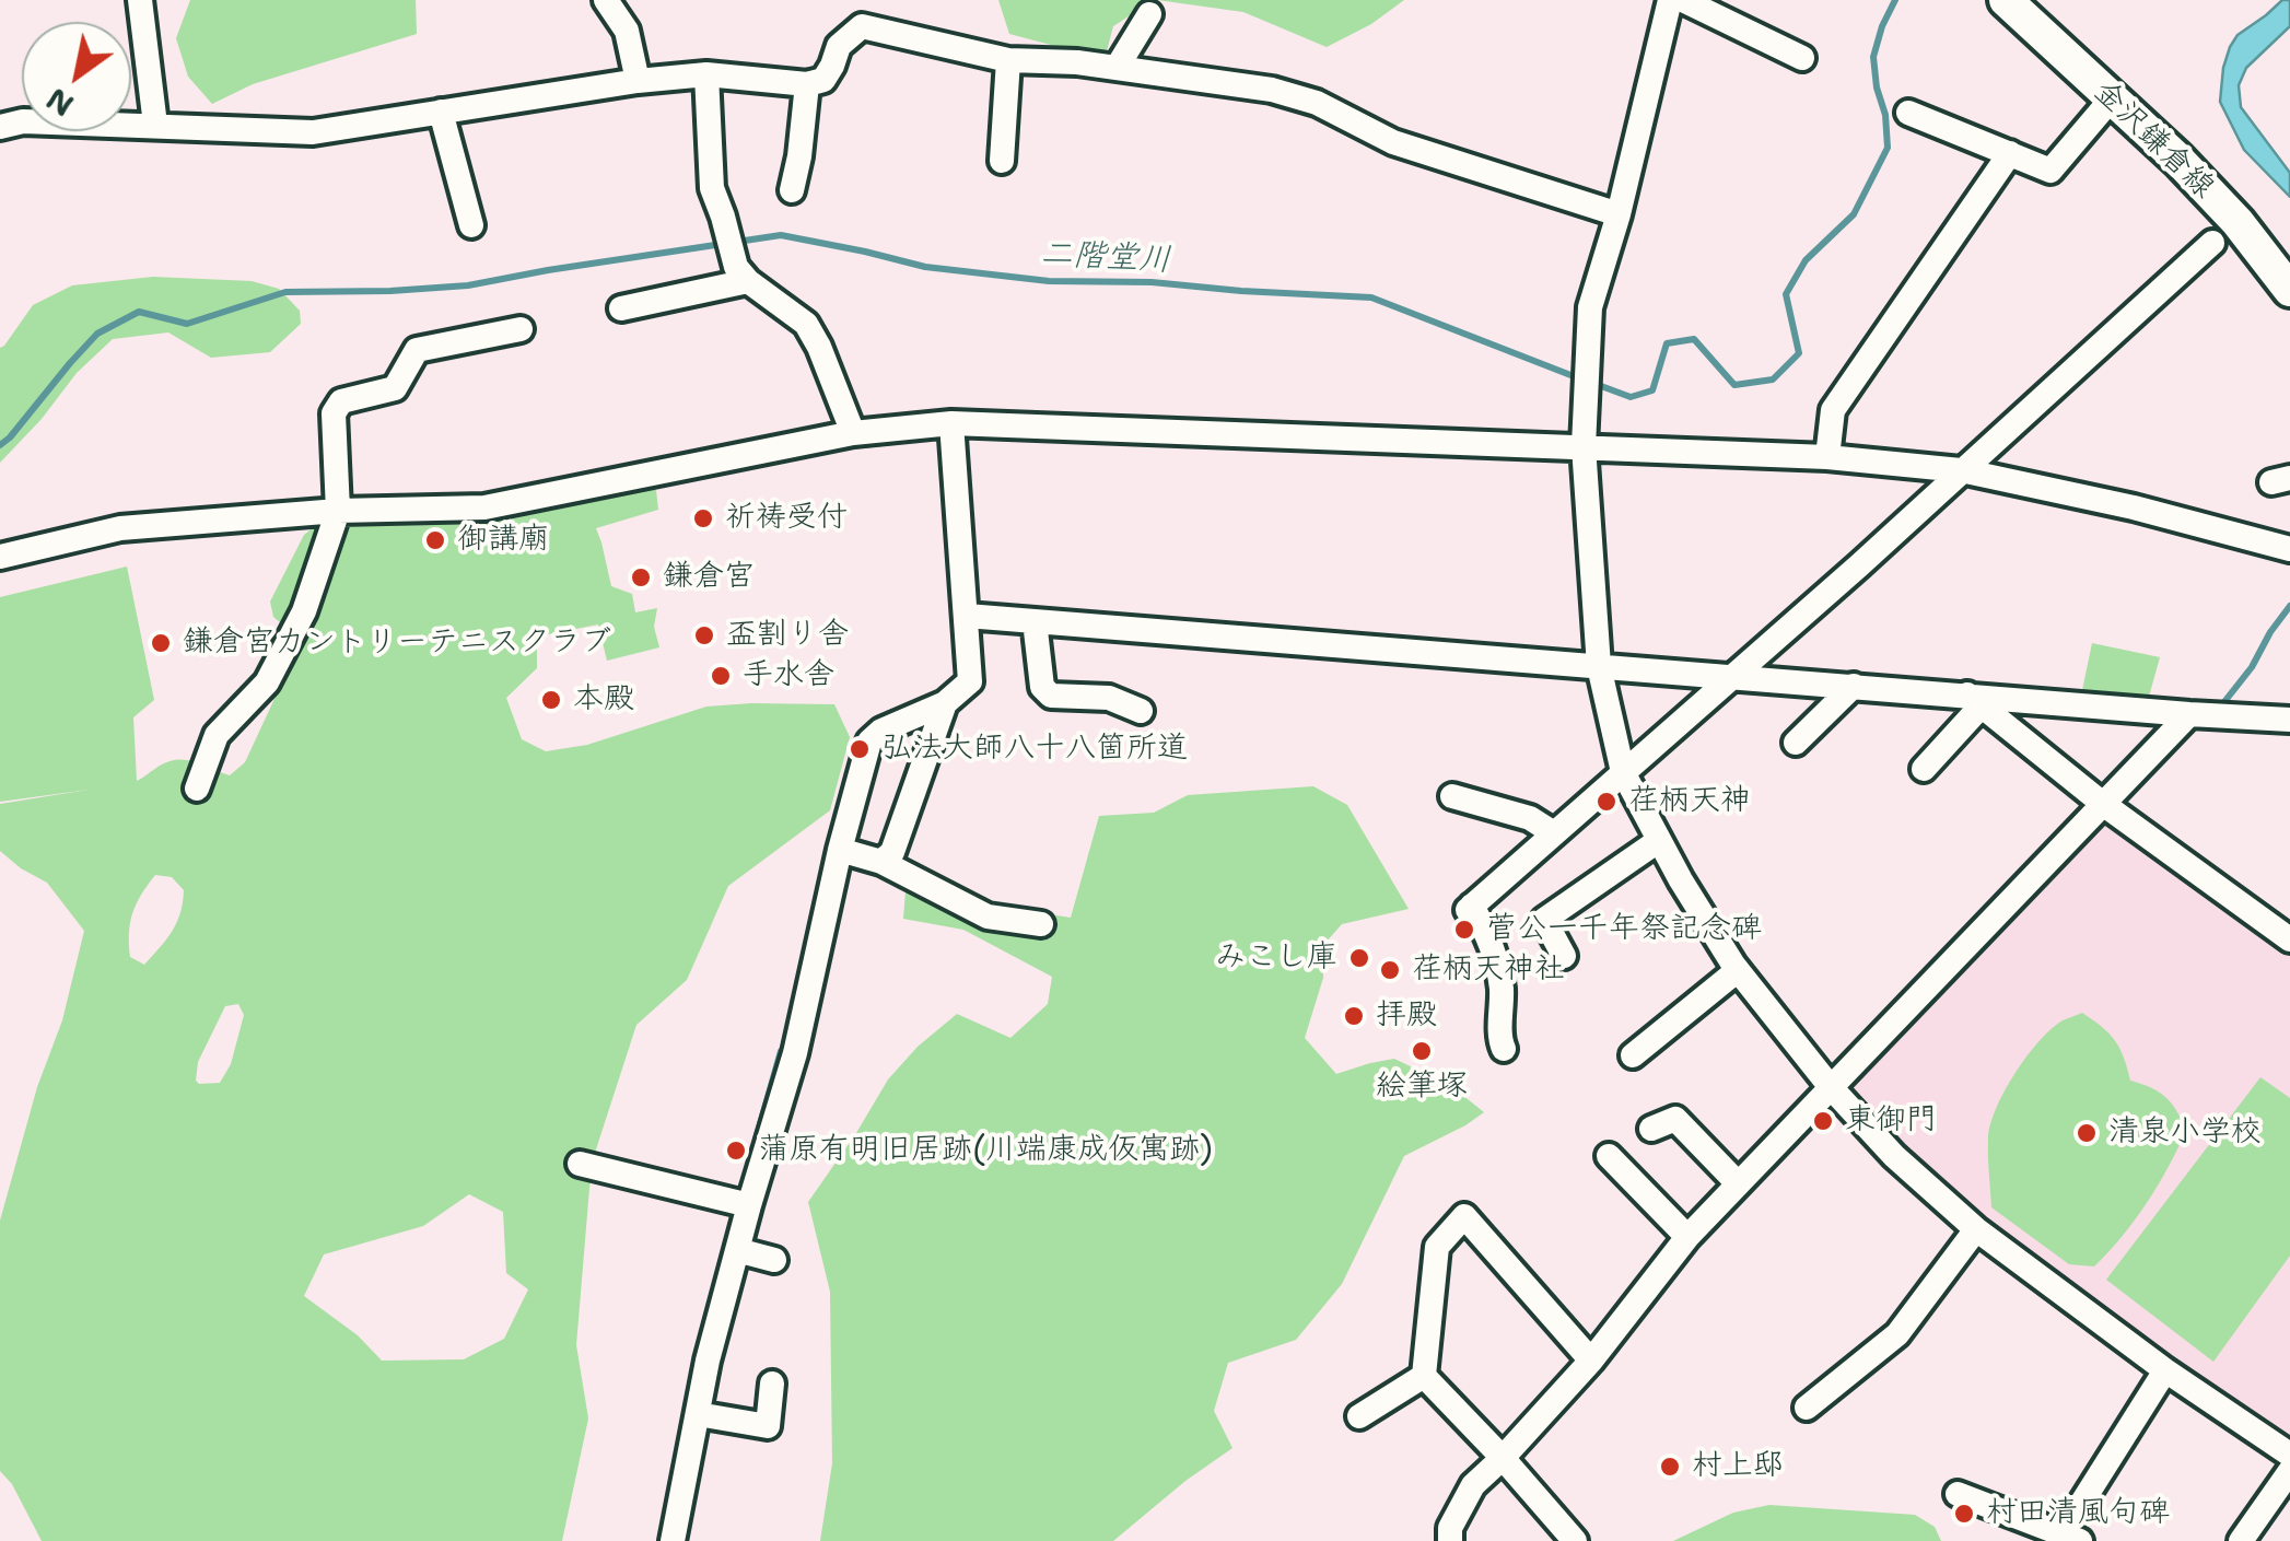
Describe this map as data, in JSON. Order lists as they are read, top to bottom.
{
  "streets": {
    "main road": ["金沢鎌倉線"]
  },
  "water": ["二階堂川"],
  "places": [
    "祈祷受付",
    "御講廟",
    "鎌倉宮",
    "盃割り舎",
    "鎌倉宮カントリーテニスクラブ",
    "手水舎",
    "本殿",
    "弘法大師八十八箇所道",
    "荏柄天神",
    "菅公一千年祭記念碑",
    "みこし庫",
    "荏柄天神社",
    "拝殿",
    "絵筆塚",
    "東御門",
    "清泉小学校",
    "蒲原有明旧居跡(川端康成仮寓跡)",
    "村上邸",
    "村田清風句碑"
  ],
  "north": "bottom left"
}
